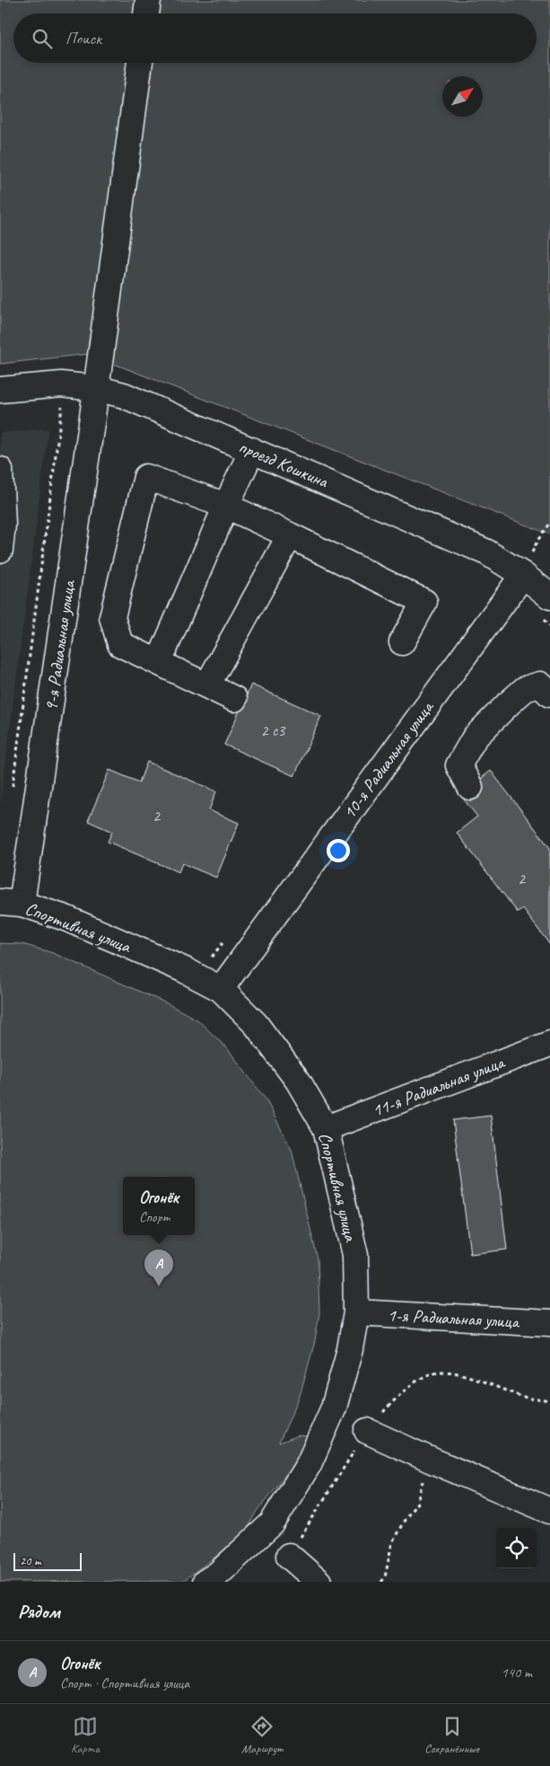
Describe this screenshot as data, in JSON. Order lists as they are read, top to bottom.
{
  "streets": {
    "street": [
      "проезд Кошкина",
      "9-я Радиальная улица",
      "10-я Радиальная улица",
      "Спортивная улица",
      "11-я Радиальная улица",
      "1-я Радиальная улица"
    ]
  },
  "crossings": [
    ["проезд Кошкина", "9-я Радиальная улица"],
    ["проезд Кошкина", "10-я Радиальная улица"],
    ["9-я Радиальная улица", "Спортивная улица"],
    ["10-я Радиальная улица", "Спортивная улица"],
    ["Спортивная улица", "11-я Радиальная улица"],
    ["Спортивная улица", "1-я Радиальная улица"]
  ],
  "house_numbers": ["2 с3", "2", "2"],
  "scale_bar": "20 m",
  "north": "top right",
  "page": {
    "search": "Поиск",
    "popup": ["Огонёк", "Спорт"],
    "pins": "A",
    "scale": "20 m",
    "heading": "Рядом",
    "list": [
      {
        "mark": "A",
        "name": "Огонёк",
        "note": "Спорт · Спортивная улица",
        "value": "140 m"
      }
    ],
    "nav": ["Карта", "Маршрут", "Сохранённые"]
  }
}
